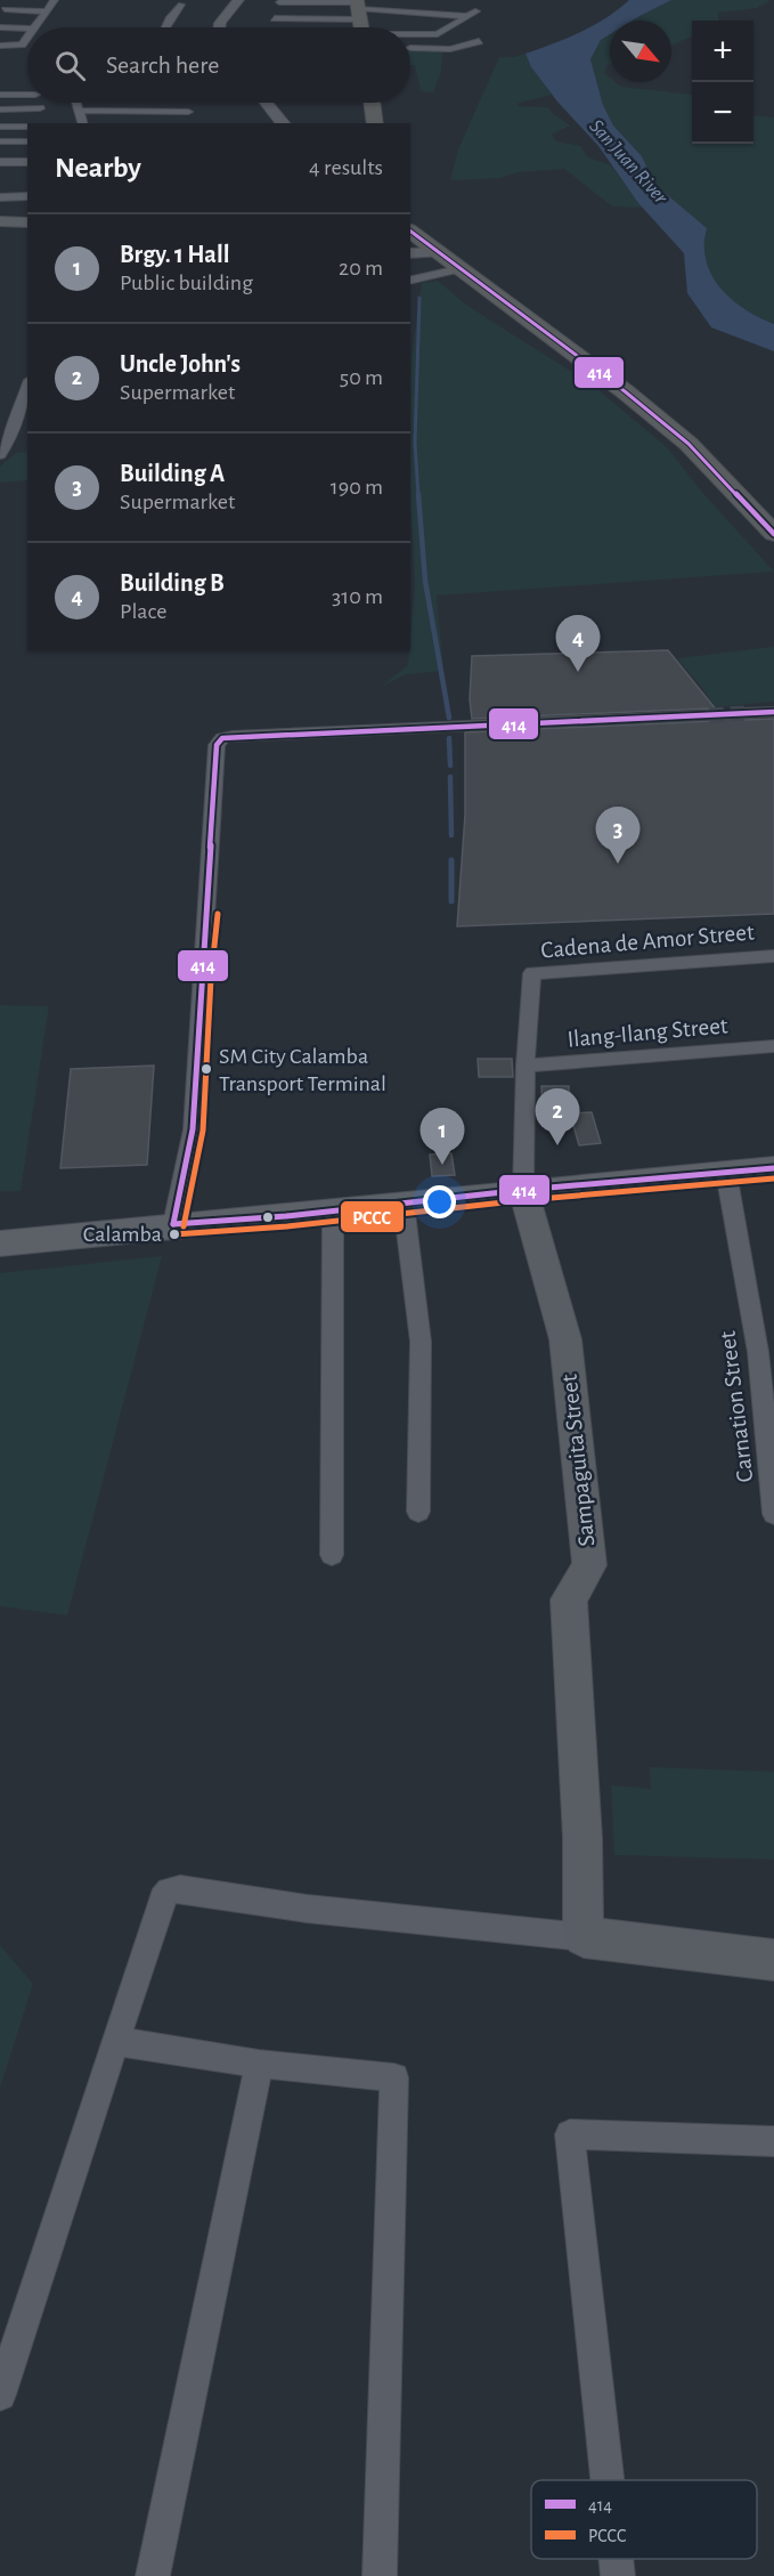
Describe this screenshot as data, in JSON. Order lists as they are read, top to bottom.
{
  "streets": {
    "street": [
      "Cadena de Amor Street",
      "Ilang-Ilang Street",
      "Carnation Street",
      "Sampaguita Street"
    ]
  },
  "crossings": [
    ["Cadena de Amor Street", "Ilang-Ilang Street"],
    ["Cadena de Amor Street", "Sampaguita Street"]
  ],
  "water": ["San Juan River"],
  "places": ["SM City Calamba Transport Terminal", "Calamba"],
  "lines": ["transit line 414", "transit line PCCC"],
  "legend": ["414", "PCCC"],
  "north": "bottom right",
  "page": {
    "map_buttons": ["+", "−"],
    "search": "Search here",
    "heading": ["Nearby", "4 results"],
    "list": [
      {
        "mark": "1",
        "name": "Brgy. 1 Hall",
        "note": "Public building",
        "value": "20 m"
      },
      {
        "mark": "2",
        "name": "Uncle John's",
        "note": "Supermarket",
        "value": "50 m"
      },
      {
        "mark": "3",
        "name": "Building A",
        "note": "Supermarket",
        "value": "190 m"
      },
      {
        "mark": "4",
        "name": "Building B",
        "note": "Place",
        "value": "310 m"
      }
    ],
    "pins": [
      "4",
      "3",
      "2",
      "1"
    ]
  }
}
